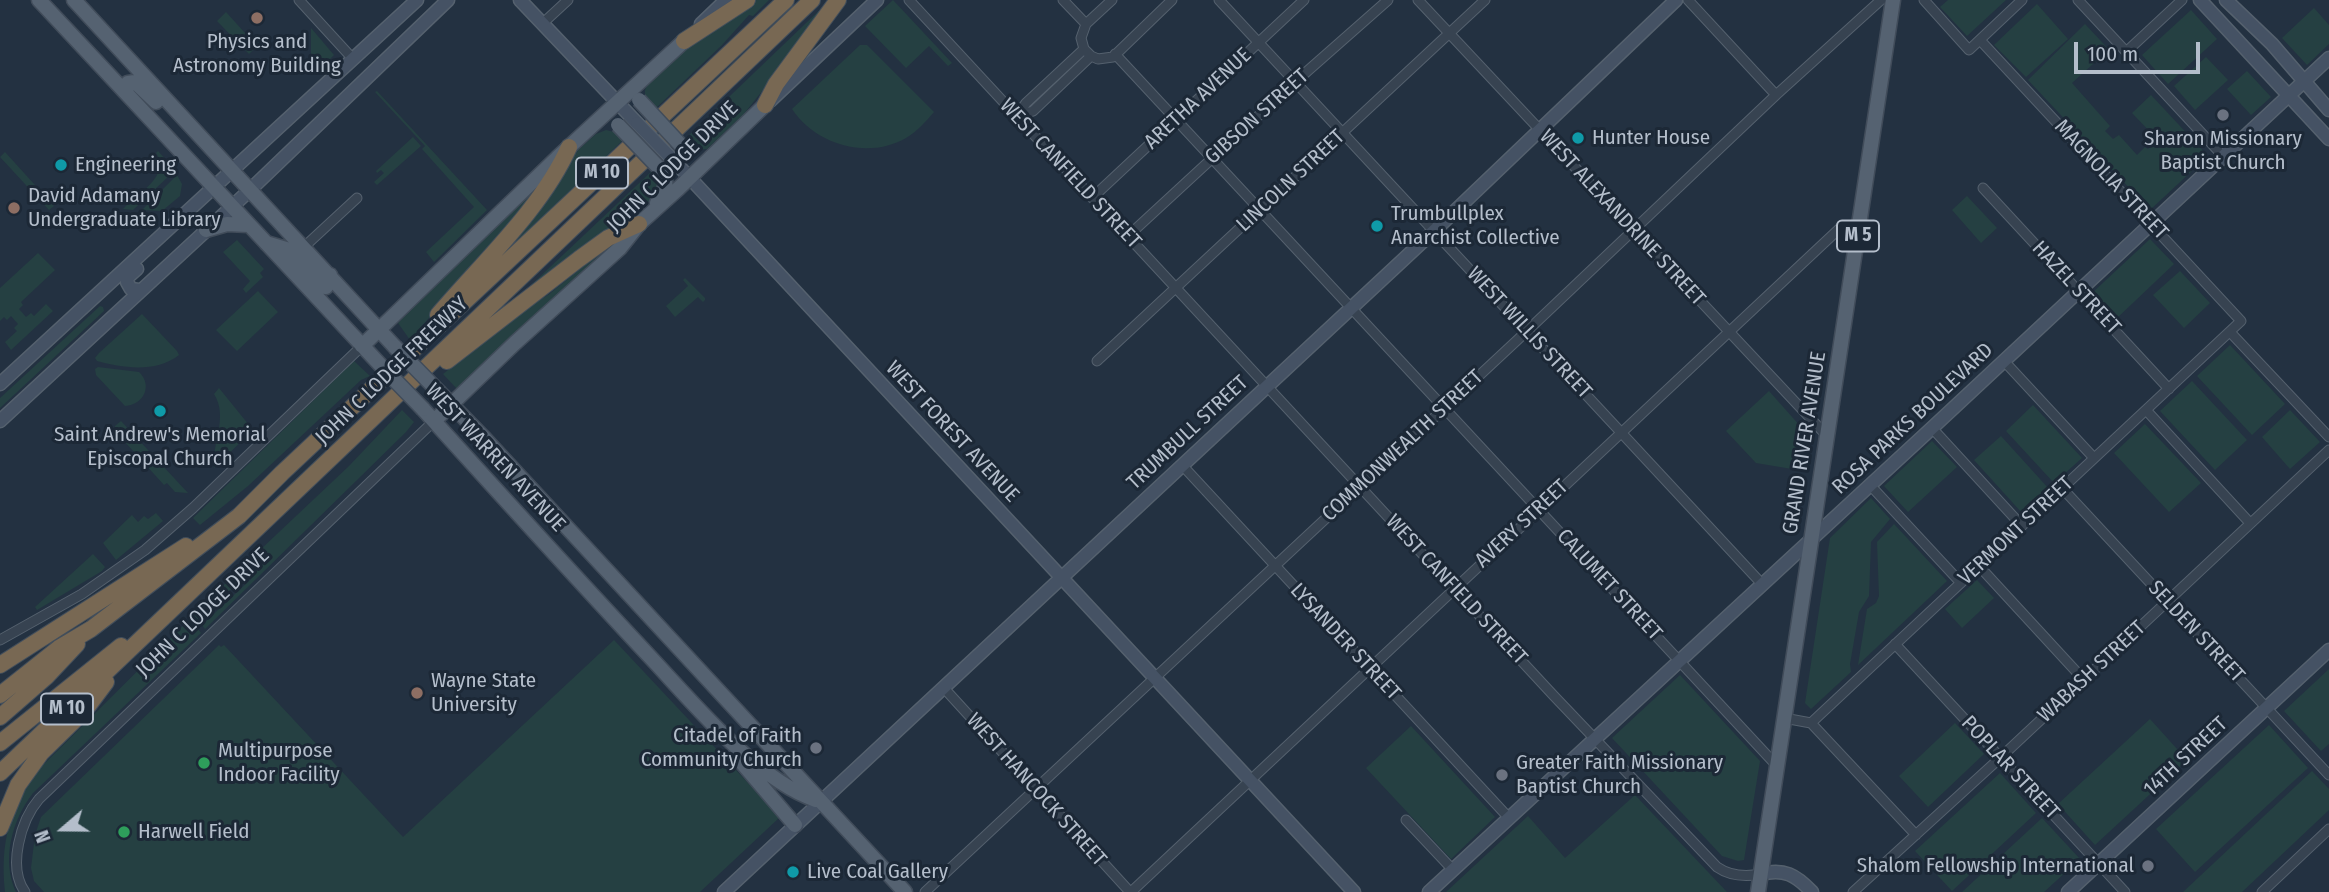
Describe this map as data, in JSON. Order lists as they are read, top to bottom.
{
  "streets": {
    "highway": ["M 10", "JOHN C LODGE FREEWAY"],
    "main road": [
      "JOHN C LODGE DRIVE",
      "M 5",
      "GRAND RIVER AVENUE",
      "WEST WARREN AVENUE"
    ],
    "street": [
      "ARETHA AVENUE",
      "GIBSON STREET",
      "WEST CANFIELD STREET",
      "MAGNOLIA STREET",
      "LINCOLN STREET",
      "WEST ALEXANDRINE STREET",
      "HAZEL STREET",
      "WEST WILLIS STREET",
      "ROSA PARKS BOULEVARD",
      "WEST FOREST AVENUE",
      "TRUMBULL STREET",
      "COMMONWEALTH STREET",
      "AVERY STREET",
      "VERMONT STREET",
      "CALUMET STREET",
      "SELDEN STREET",
      "LYSANDER STREET",
      "WABASH STREET",
      "14TH STREET",
      "POPLAR STREET",
      "WEST HANCOCK STREET"
    ]
  },
  "crossings": [
    ["ARETHA AVENUE", "WEST CANFIELD STREET"],
    ["ARETHA AVENUE", "WEST WILLIS STREET"],
    ["ARETHA AVENUE", "CALUMET STREET"],
    ["GIBSON STREET", "WEST CANFIELD STREET"],
    ["GIBSON STREET", "WEST WILLIS STREET"],
    ["GIBSON STREET", "CALUMET STREET"],
    ["JOHN C LODGE DRIVE", "WEST FOREST AVENUE"],
    ["JOHN C LODGE DRIVE", "WEST WARREN AVENUE"],
    ["WEST CANFIELD STREET", "LINCOLN STREET"],
    ["WEST CANFIELD STREET", "ROSA PARKS BOULEVARD"],
    ["WEST CANFIELD STREET", "TRUMBULL STREET"],
    ["WEST CANFIELD STREET", "GRAND RIVER AVENUE"],
    ["WEST CANFIELD STREET", "COMMONWEALTH STREET"],
    ["WEST CANFIELD STREET", "AVERY STREET"],
    ["MAGNOLIA STREET", "ROSA PARKS BOULEVARD"],
    ["MAGNOLIA STREET", "VERMONT STREET"],
    ["LINCOLN STREET", "WEST ALEXANDRINE STREET"],
    ["LINCOLN STREET", "WEST WILLIS STREET"],
    ["LINCOLN STREET", "CALUMET STREET"],
    ["WEST ALEXANDRINE STREET", "TRUMBULL STREET"],
    ["WEST ALEXANDRINE STREET", "GRAND RIVER AVENUE"],
    ["WEST ALEXANDRINE STREET", "COMMONWEALTH STREET"],
    ["WEST ALEXANDRINE STREET", "AVERY STREET"],
    ["HAZEL STREET", "ROSA PARKS BOULEVARD"],
    ["HAZEL STREET", "VERMONT STREET"],
    ["WEST WILLIS STREET", "ROSA PARKS BOULEVARD"],
    ["WEST WILLIS STREET", "TRUMBULL STREET"],
    ["WEST WILLIS STREET", "COMMONWEALTH STREET"],
    ["WEST WILLIS STREET", "AVERY STREET"],
    ["ROSA PARKS BOULEVARD", "GRAND RIVER AVENUE"],
    ["ROSA PARKS BOULEVARD", "CALUMET STREET"],
    ["ROSA PARKS BOULEVARD", "LYSANDER STREET"],
    ["WEST FOREST AVENUE", "TRUMBULL STREET"],
    ["WEST FOREST AVENUE", "COMMONWEALTH STREET"],
    ["WEST FOREST AVENUE", "AVERY STREET"],
    ["TRUMBULL STREET", "WEST WARREN AVENUE"],
    ["TRUMBULL STREET", "CALUMET STREET"],
    ["TRUMBULL STREET", "LYSANDER STREET"],
    ["TRUMBULL STREET", "WEST HANCOCK STREET"],
    ["GRAND RIVER AVENUE", "AVERY STREET"],
    ["GRAND RIVER AVENUE", "CALUMET STREET"],
    ["COMMONWEALTH STREET", "CALUMET STREET"],
    ["COMMONWEALTH STREET", "LYSANDER STREET"],
    ["COMMONWEALTH STREET", "WEST HANCOCK STREET"],
    ["AVERY STREET", "CALUMET STREET"],
    ["AVERY STREET", "LYSANDER STREET"],
    ["AVERY STREET", "WEST HANCOCK STREET"],
    ["VERMONT STREET", "SELDEN STREET"],
    ["VERMONT STREET", "POPLAR STREET"],
    ["SELDEN STREET", "WABASH STREET"],
    ["SELDEN STREET", "14TH STREET"],
    ["WABASH STREET", "POPLAR STREET"],
    ["14TH STREET", "POPLAR STREET"]
  ],
  "places": [
    "Physics and Astronomy Building",
    "Sharon Missionary Baptist Church",
    "Hunter House",
    "Engineering",
    "David Adamany Undergraduate Library",
    "Trumbullplex Anarchist Collective",
    "Saint Andrew's Memorial Episcopal Church",
    "Wayne State University",
    "Citadel of Faith Community Church",
    "Multipurpose Indoor Facility",
    "Greater Faith Missionary Baptist Church",
    "Harwell Field",
    "Shalom Fellowship International",
    "Live Coal Gallery"
  ],
  "scale_bar": "100 m",
  "north": "left"
}
